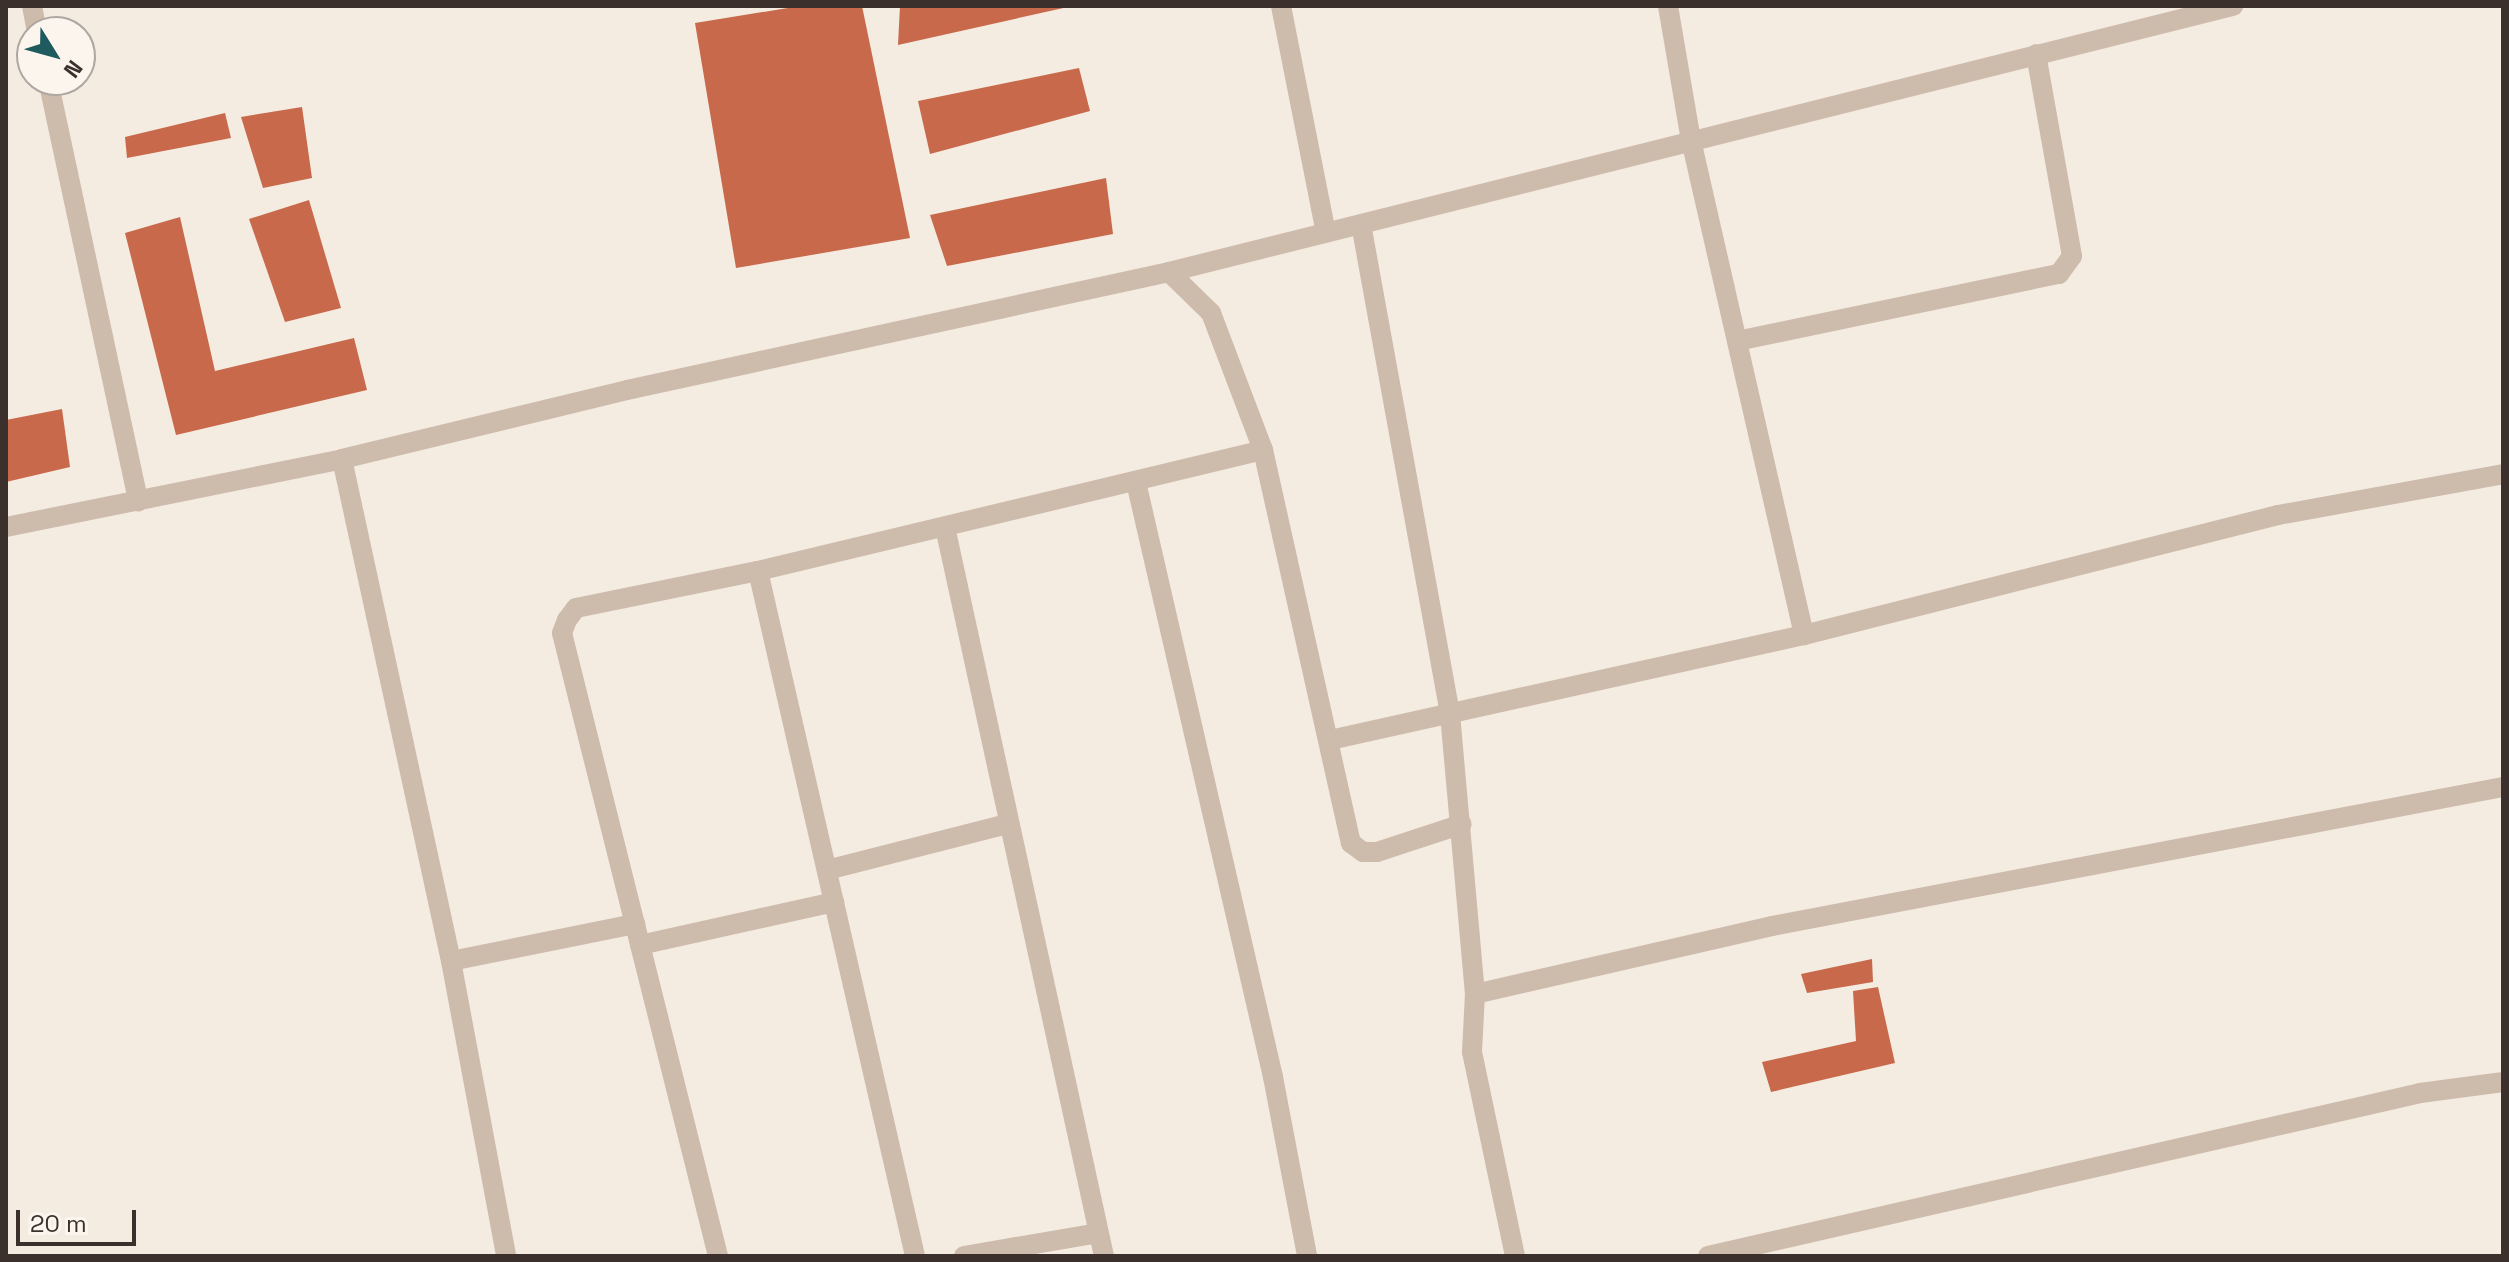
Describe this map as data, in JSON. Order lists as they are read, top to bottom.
{
  "scale_bar": "20 m",
  "north": "bottom right"
}
